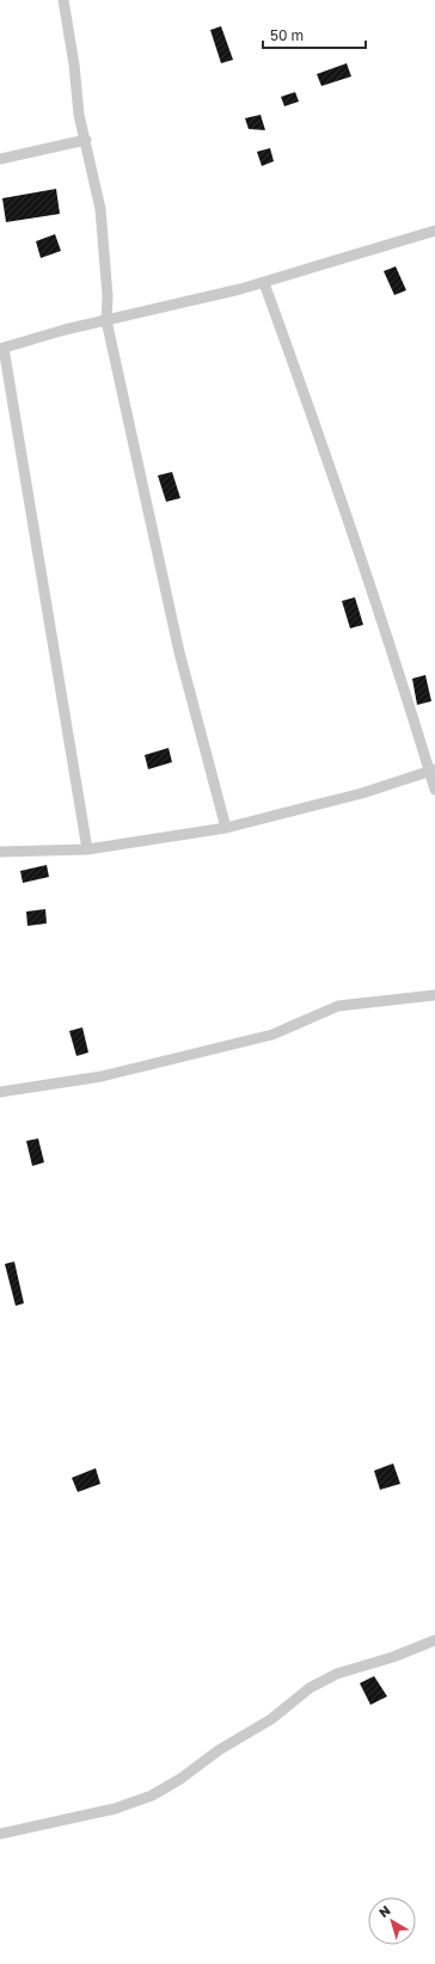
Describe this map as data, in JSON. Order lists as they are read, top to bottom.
{
  "scale_bar": "50 m",
  "north": "top left"
}
